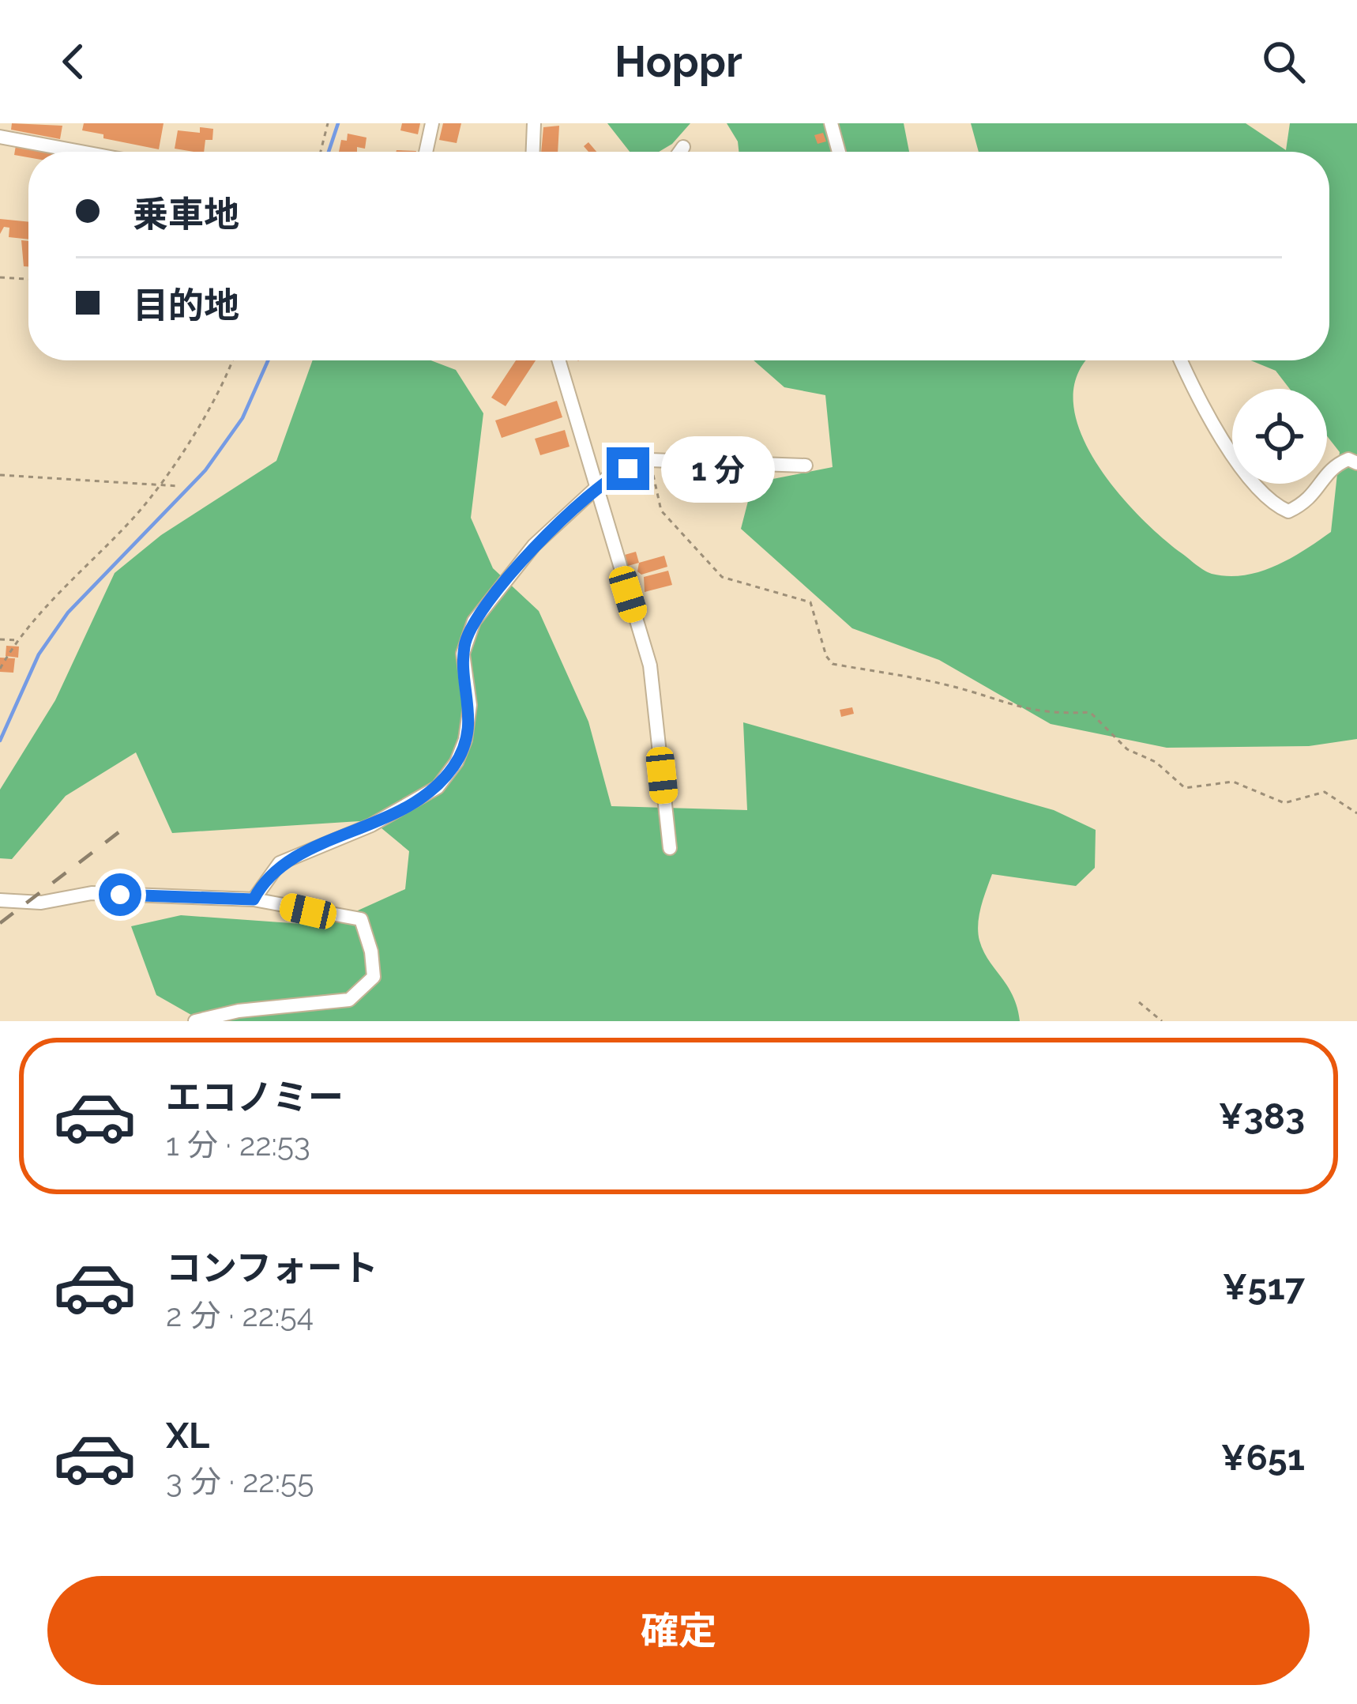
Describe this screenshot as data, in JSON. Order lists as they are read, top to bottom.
{
  "page": {
    "header": "Hoppr",
    "banner": ["乗車地", "目的地"],
    "bubble": "1 分",
    "list": [
      {
        "name": "エコノミー",
        "note": "1 分 · 22:53",
        "value": "¥383"
      },
      {
        "name": "コンフォート",
        "note": "2 分 · 22:54",
        "value": "¥517"
      },
      {
        "name": "XL",
        "note": "3 分 · 22:55",
        "value": "¥651"
      }
    ],
    "buttons": "確定"
  }
}
